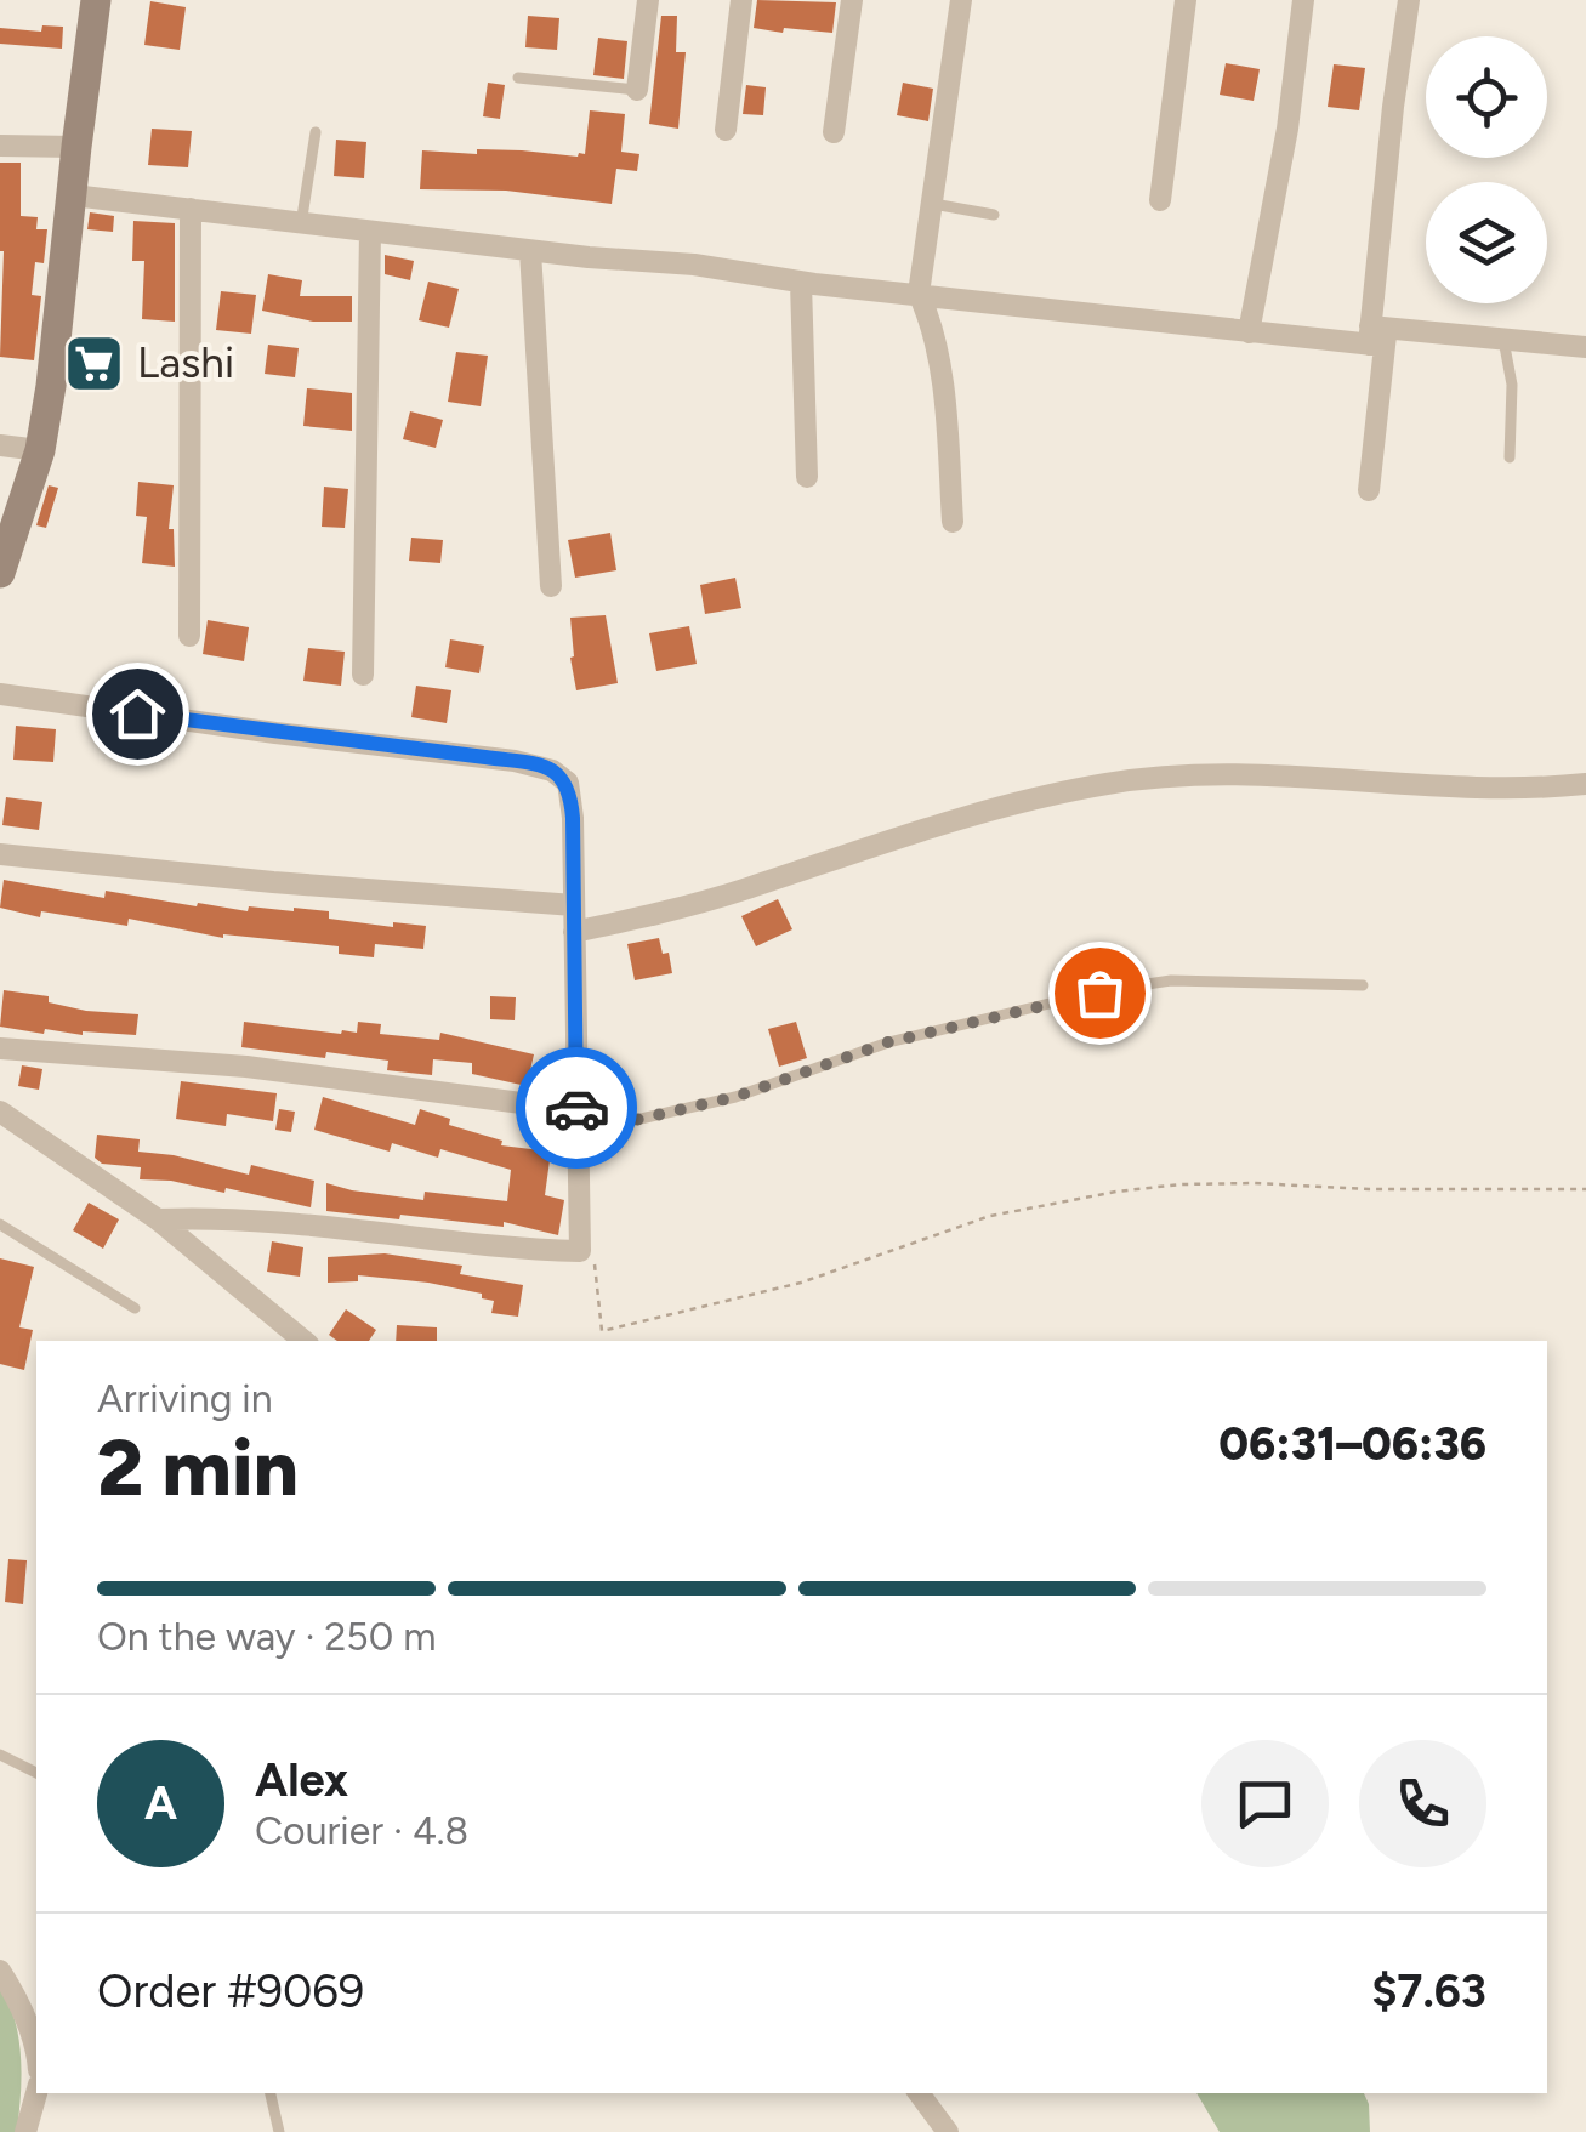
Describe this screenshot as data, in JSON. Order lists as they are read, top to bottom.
{
  "places": {
    "supermarket": ["Lashi"]
  },
  "page": {
    "heading": ["2 min", "Arriving in", "06:31–06:36"],
    "panel": [
      "Alex",
      "Courier · 4.8",
      "Order #9069",
      "$7.63"
    ],
    "bar": "On the way · 250 m",
    "round": "A"
  }
}
